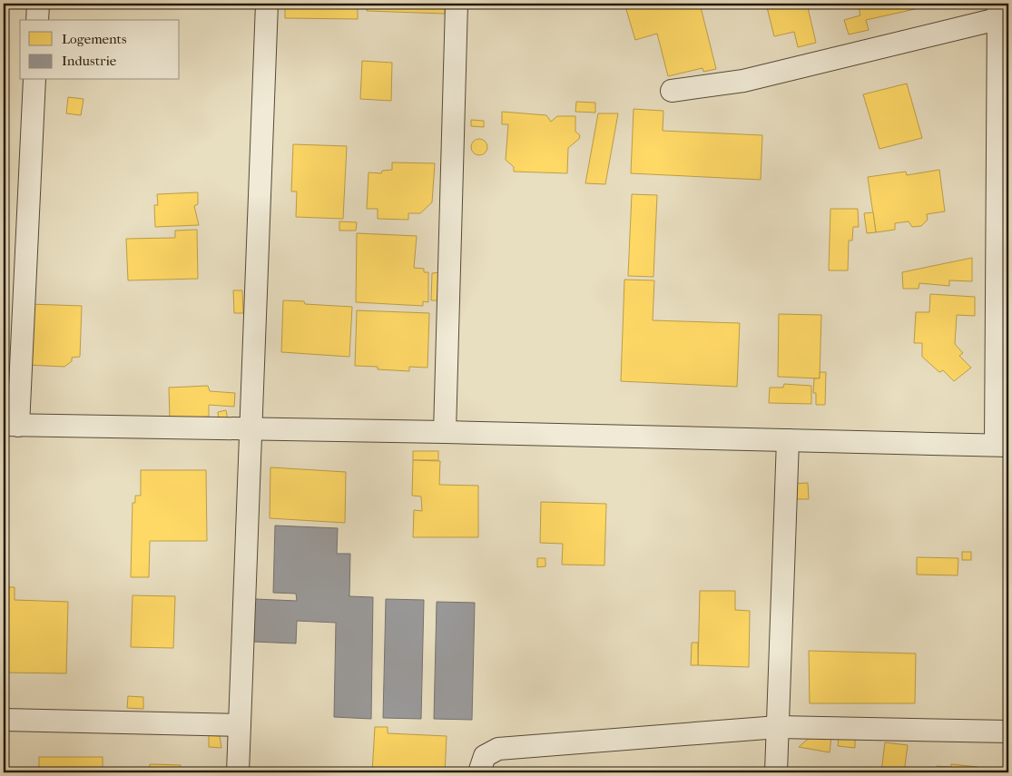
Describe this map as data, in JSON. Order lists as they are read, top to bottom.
{
  "legend": ["Logements", "Industrie"]
}
